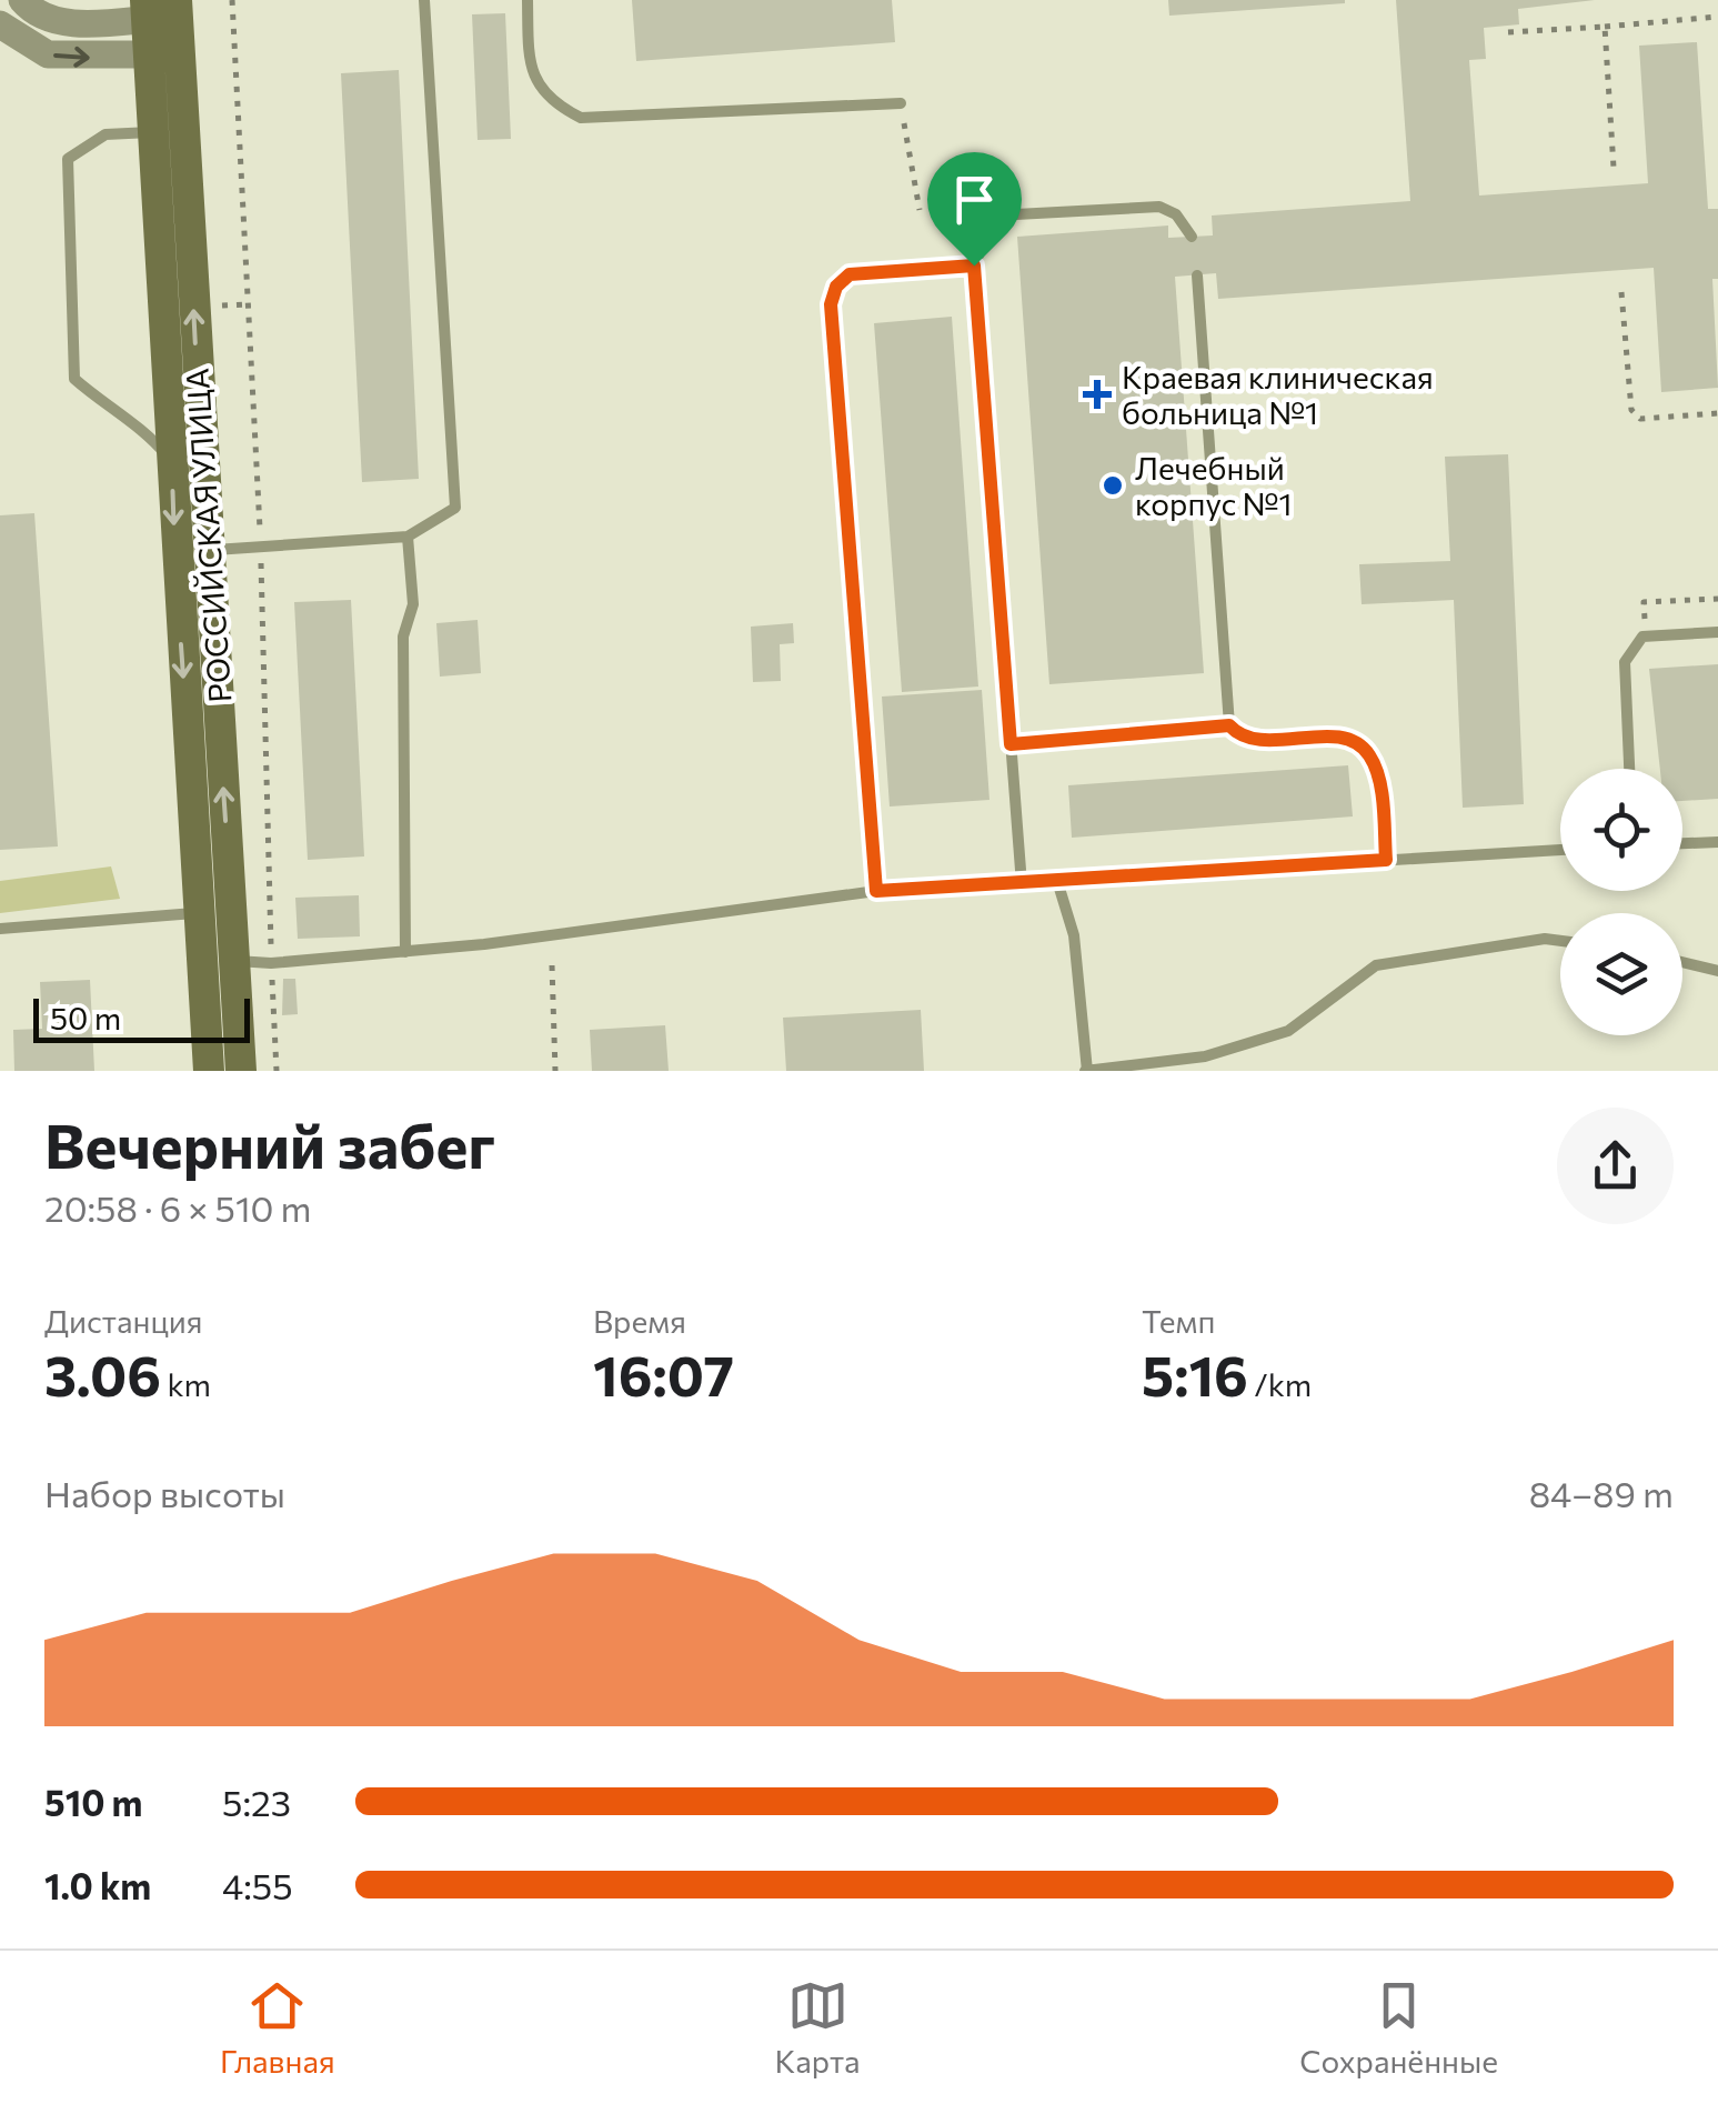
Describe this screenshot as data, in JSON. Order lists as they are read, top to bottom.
{
  "streets": {
    "main road": ["РОССИЙСКАЯ УЛИЦА"]
  },
  "places": {
    "health": ["Краевая клиническая больница №1"],
    "other": ["Лечебный корпус №1"]
  },
  "scale_bar": "50 m",
  "page": {
    "scale": "50 m",
    "heading": ["Вечерний забег", "20:58 · 6 × 510 m"],
    "stats": [
      ["Дистанция", "3.06 km"],
      ["Время", "16:07"],
      ["Темп", "5:16 /km"]
    ],
    "chart": ["Набор высоты", "84–89 m"],
    "list": [
      {
        "name": "510 m",
        "note": "5:23"
      },
      {
        "name": "1.0 km",
        "note": "4:55"
      }
    ],
    "tabs": ["Главная", "Карта", "Сохранённые"]
  }
}
